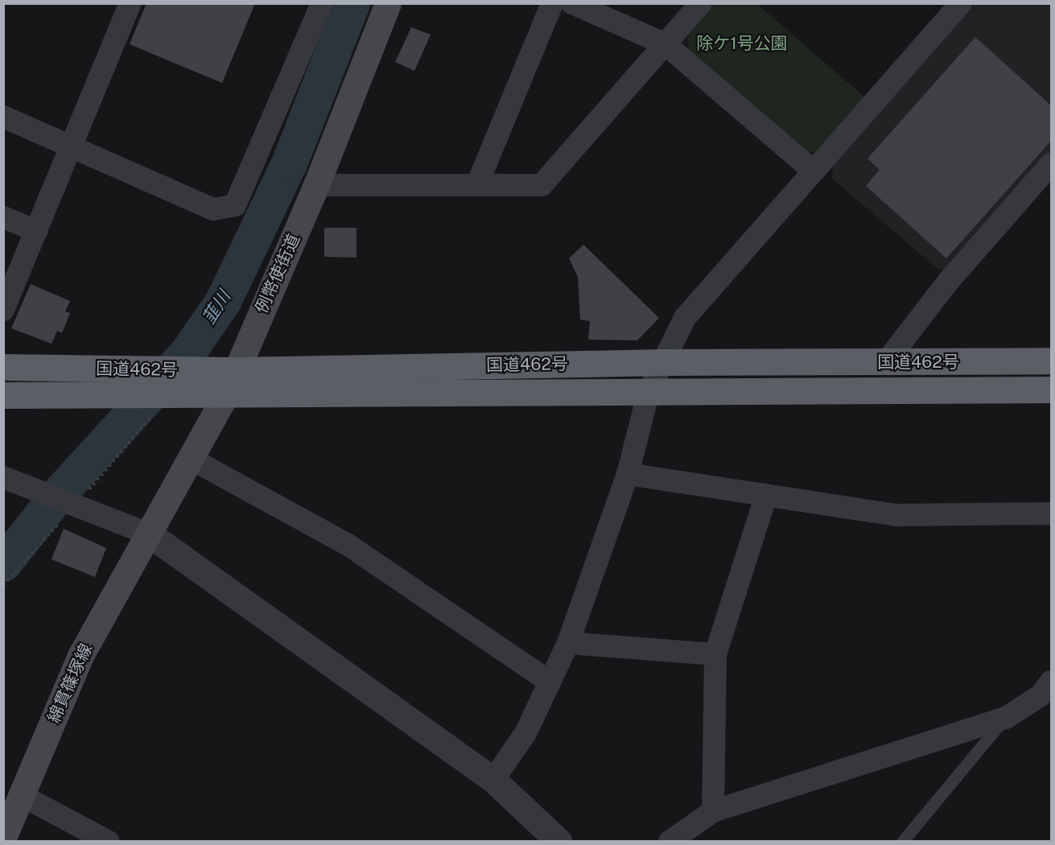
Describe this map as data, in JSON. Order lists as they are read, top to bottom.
{
  "streets": {
    "highway": ["国道462号"],
    "main road": ["例幣使街道", "綿貫篠塚線"]
  },
  "crossings": [
    ["例幣使街道", "国道462号"],
    ["例幣使街道", "綿貫篠塚線"]
  ],
  "water": ["韮川"],
  "parks": ["除ケ1号公園"]
}
